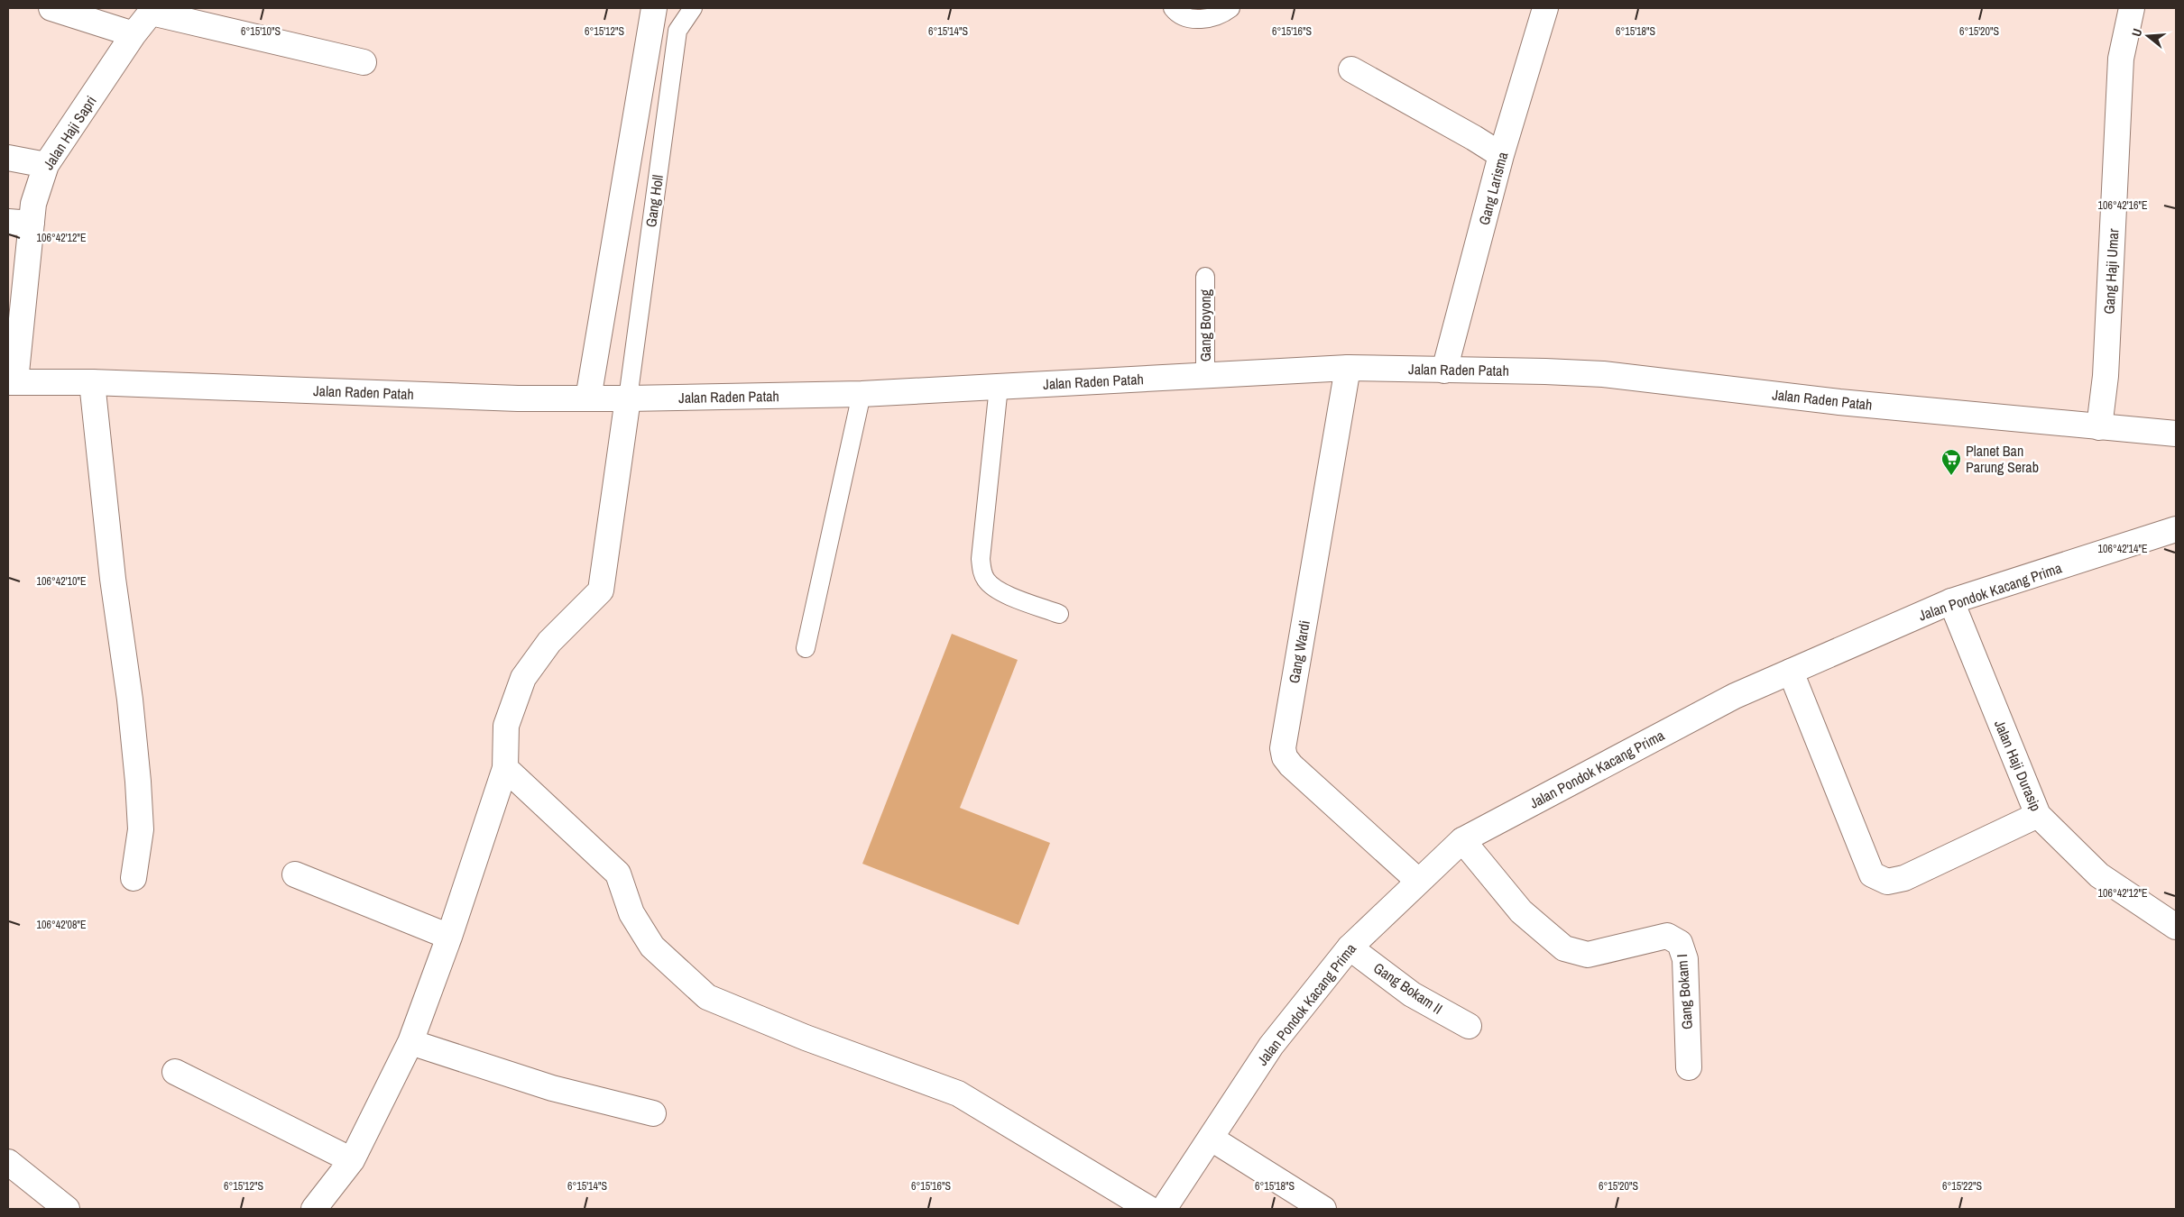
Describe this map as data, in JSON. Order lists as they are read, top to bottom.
{
  "streets": {
    "street": [
      "Jalan Haji Sapri",
      "Gang Larisma",
      "Gang Haji Umar",
      "Jalan Raden Patah",
      "Jalan Pondok Kacang Prima",
      "Gang Wardi",
      "Jalan Haji Durasip",
      "Gang Bokam II",
      "Gang Bokam I"
    ],
    "lane": ["Gang Holl", "Gang Boyong"]
  },
  "crossings": [
    ["Jalan Haji Sapri", "Jalan Raden Patah"],
    ["Gang Larisma", "Jalan Raden Patah"],
    ["Gang Holl", "Jalan Raden Patah"],
    ["Gang Haji Umar", "Jalan Raden Patah"],
    ["Gang Boyong", "Jalan Raden Patah"],
    ["Jalan Raden Patah", "Gang Wardi"],
    ["Jalan Pondok Kacang Prima", "Gang Wardi"],
    ["Jalan Pondok Kacang Prima", "Jalan Haji Durasip"],
    ["Jalan Pondok Kacang Prima", "Gang Bokam II"],
    ["Jalan Pondok Kacang Prima", "Gang Bokam I"]
  ],
  "places": {
    "supermarket": ["Planet Ban Parung Serab"]
  },
  "north": "left",
  "coordinates": [
    "6°15'10\"S",
    "6°15'12\"S",
    "6°15'14\"S",
    "6°15'16\"S",
    "6°15'18\"S",
    "6°15'20\"S",
    "106°42'16\"E",
    "106°42'12\"E",
    "106°42'14\"E",
    "106°42'10\"E",
    "106°42'08\"E",
    "6°15'22\"S"
  ]
}
